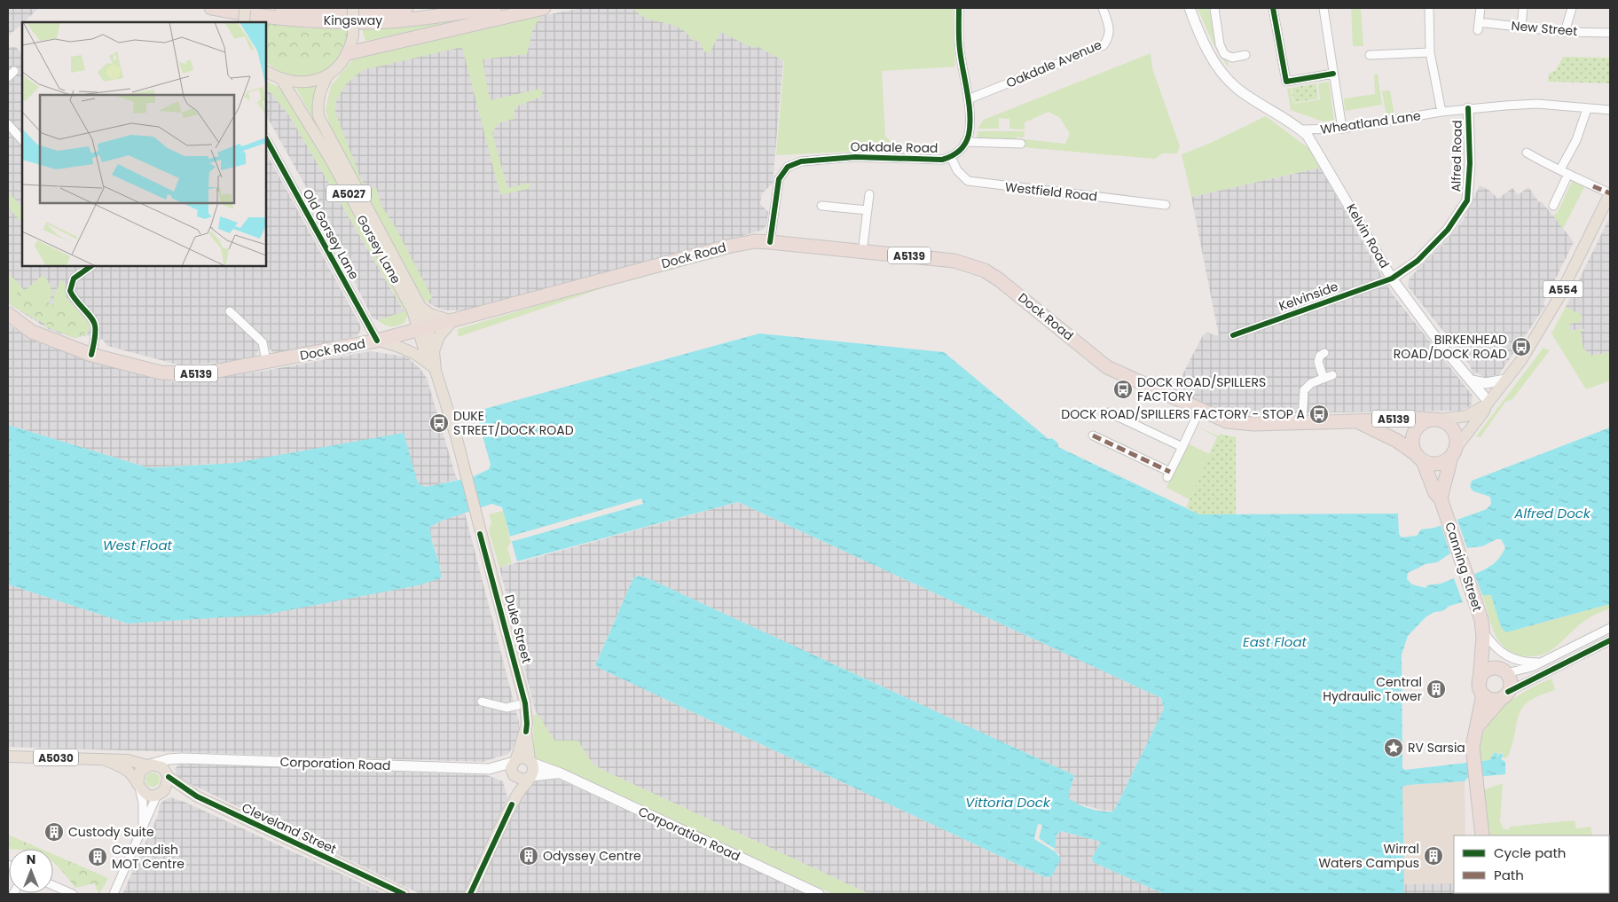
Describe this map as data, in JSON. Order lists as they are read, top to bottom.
{
  "streets": {
    "highway": [
      "Kingsway",
      "Dock Road",
      "A5139",
      "A554",
      "Canning Street"
    ],
    "main road": [
      "Alfred Road",
      "A5027",
      "Kelvin Road",
      "Gorsey Lane",
      "Duke Street",
      "A5030",
      "Corporation Road",
      "Cleveland Street"
    ],
    "street": [
      "New Street",
      "Oakdale Avenue",
      "Wheatland Lane",
      "Oakdale Road",
      "Westfield Road",
      "Old Gorsey Lane",
      "Kelvinside"
    ]
  },
  "crossings": [
    ["Wheatland Lane", "Alfred Road"],
    ["Wheatland Lane", "Kelvin Road"],
    ["Oakdale Road", "Westfield Road"],
    ["Oakdale Road", "Dock Road"],
    ["Alfred Road", "Kelvin Road"],
    ["Alfred Road", "Kelvinside"],
    ["Old Gorsey Lane", "Dock Road"],
    ["Kelvin Road", "A554"],
    ["Kelvin Road", "Kelvinside"],
    ["Gorsey Lane", "Dock Road"],
    ["Gorsey Lane", "Duke Street"],
    ["Dock Road", "A554"],
    ["Dock Road", "Canning Street"],
    ["Dock Road", "Duke Street"],
    ["A554", "Canning Street"],
    ["Duke Street", "Corporation Road"],
    ["Corporation Road", "Cleveland Street"]
  ],
  "water": [
    "Alfred Dock",
    "West Float",
    "East Float",
    "Vittoria Dock"
  ],
  "places": {
    "bus stop": [
      "BIRKENHEAD ROAD/DOCK ROAD",
      "DOCK ROAD/SPILLERS FACTORY",
      "DOCK ROAD/SPILLERS FACTORY - STOP A",
      "DUKE STREET/DOCK ROAD"
    ],
    "building": [
      "Central Hydraulic Tower",
      "Custody Suite",
      "Odyssey Centre",
      "Wirral Waters Campus",
      "Cavendish MOT Centre"
    ],
    "place": ["RV Sarsia"]
  },
  "legend": ["Cycle path", "Path"],
  "north": "top"
}
